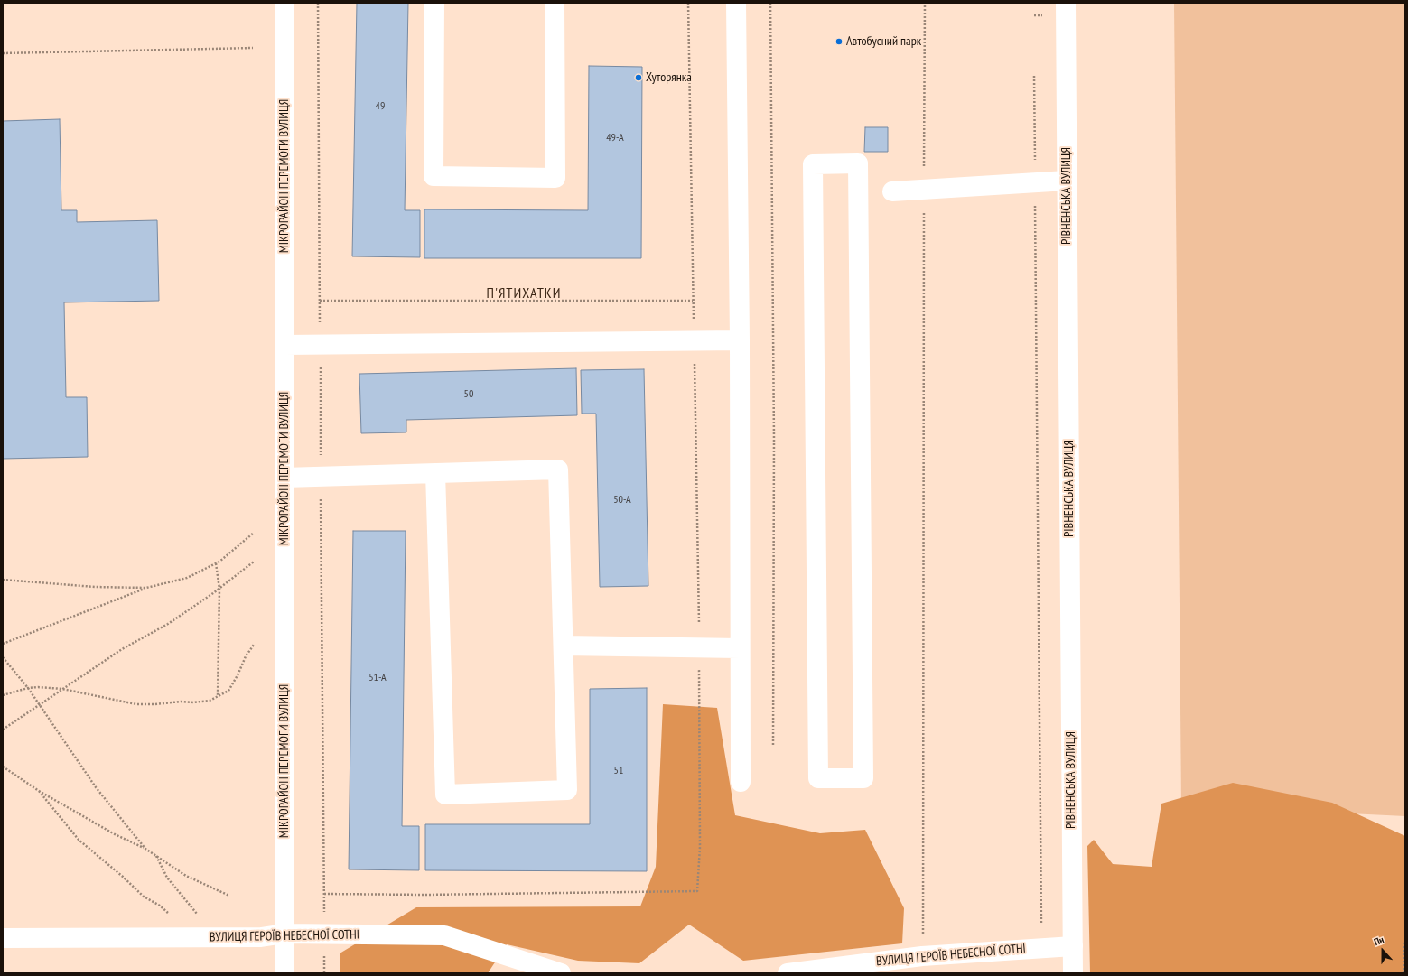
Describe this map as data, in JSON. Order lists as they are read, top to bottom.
{
  "streets": {
    "street": ["МІКРОРАЙОН ПЕРЕМОГИ ВУЛИЦЯ", "РІВНЕНСЬКА ВУЛИЦЯ", "ВУЛИЦЯ ГЕРОЇВ НЕБЕСНОЇ СОТНІ"]
  },
  "crossings": [
    ["МІКРОРАЙОН ПЕРЕМОГИ ВУЛИЦЯ", "ВУЛИЦЯ ГЕРОЇВ НЕБЕСНОЇ СОТНІ"],
    ["РІВНЕНСЬКА ВУЛИЦЯ", "ВУЛИЦЯ ГЕРОЇВ НЕБЕСНОЇ СОТНІ"]
  ],
  "districts": ["П'ЯТИХАТКИ"],
  "places": ["Автобусний парк", "Хуторянка"],
  "house_numbers": [
    "49",
    "49-А",
    "50",
    "50-А",
    "51-А",
    "51"
  ],
  "north": "top"
}
